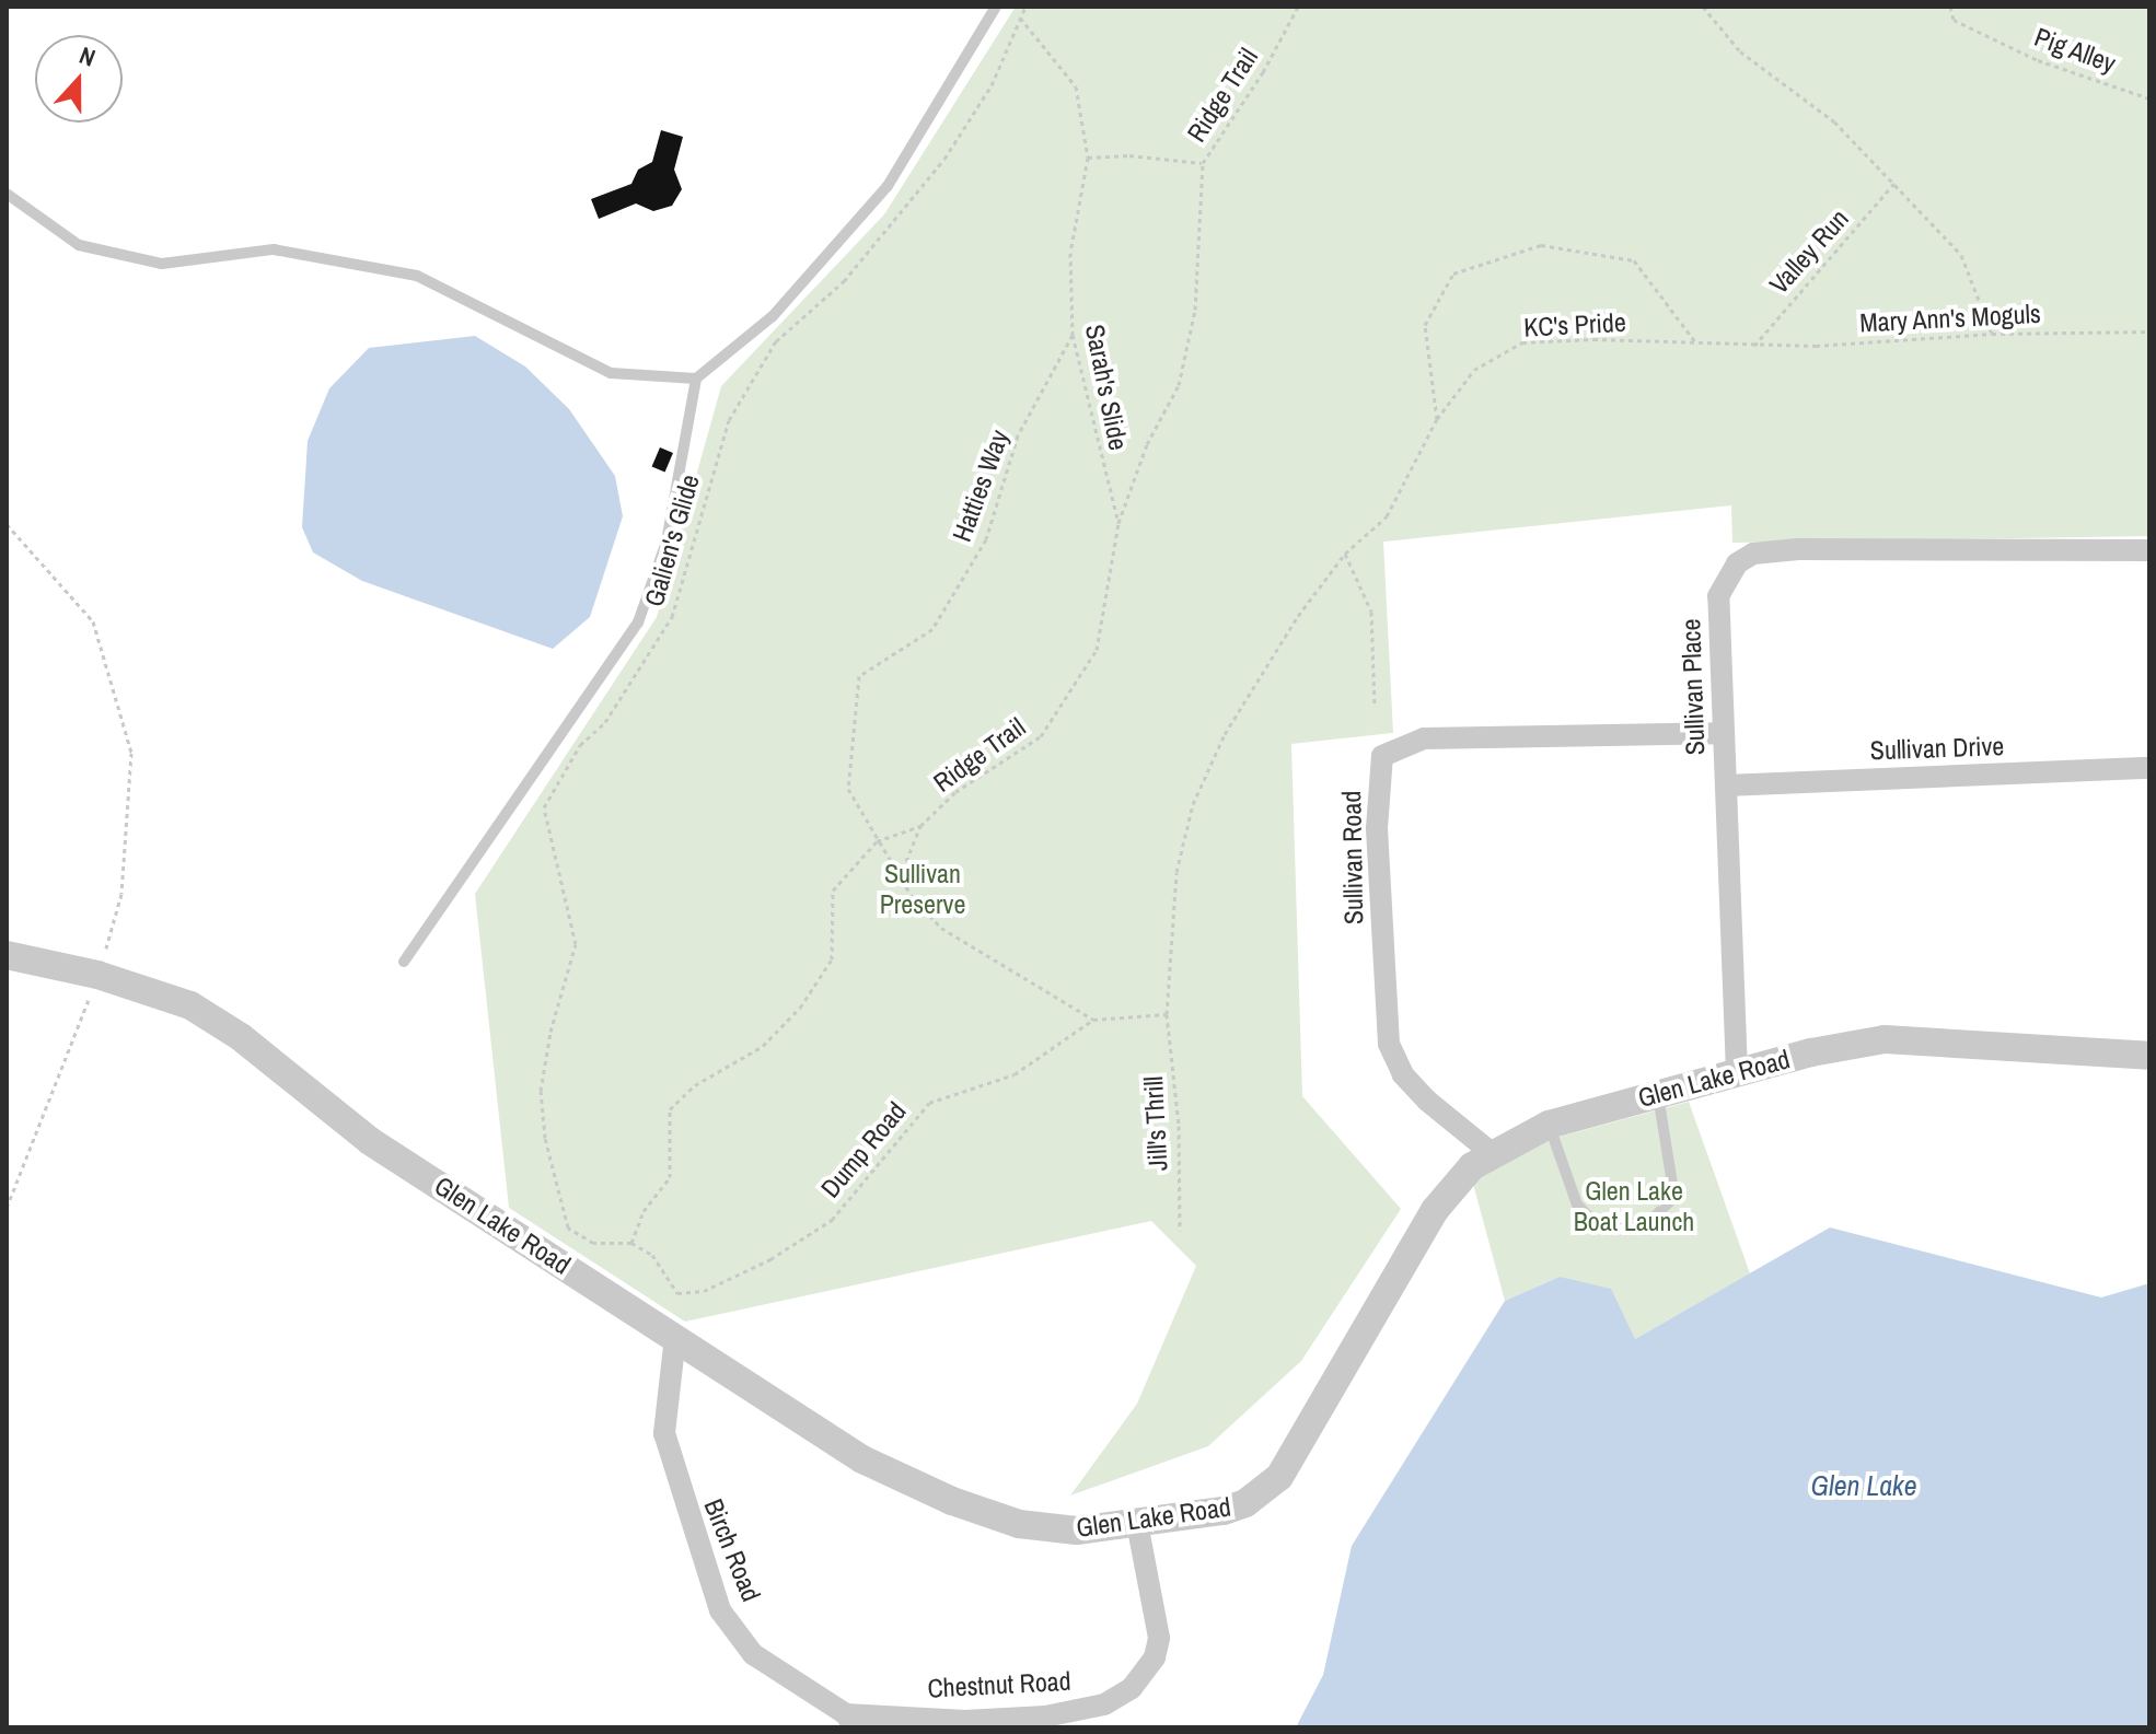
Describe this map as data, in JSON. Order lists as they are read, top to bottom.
{
  "streets": {
    "street": [
      "Sullivan Place",
      "Sullivan Drive",
      "Sullivan Road",
      "Glen Lake Road",
      "Birch Road",
      "Chestnut Road"
    ],
    "path": [
      "Pig Alley",
      "Ridge Trail",
      "Valley Run",
      "Mary Ann's Moguls",
      "KC's Pride",
      "Sarah's Slide",
      "Hatties Way",
      "Galien's Glide",
      "Jill's Thrill",
      "Dump Road"
    ]
  },
  "crossings": [
    ["Ridge Trail", "Sarah's Slide"],
    ["Ridge Trail", "Hatties Way"],
    ["Ridge Trail", "Galien's Glide"],
    ["Ridge Trail", "Dump Road"],
    ["Valley Run", "Mary Ann's Moguls"],
    ["Valley Run", "KC's Pride"],
    ["Mary Ann's Moguls", "KC's Pride"],
    ["KC's Pride", "Jill's Thrill"],
    ["Sarah's Slide", "Hatties Way"],
    ["Sarah's Slide", "Galien's Glide"],
    ["Hatties Way", "Dump Road"],
    ["Galien's Glide", "Dump Road"],
    ["Sullivan Place", "Sullivan Drive"],
    ["Sullivan Place", "Sullivan Road"],
    ["Sullivan Place", "Glen Lake Road"],
    ["Sullivan Road", "Glen Lake Road"],
    ["Glen Lake Road", "Birch Road"],
    ["Glen Lake Road", "Chestnut Road"],
    ["Birch Road", "Chestnut Road"]
  ],
  "water": ["Glen Lake"],
  "parks": ["Sullivan Preserve", "Glen Lake Boat Launch"],
  "north": "top"
}
